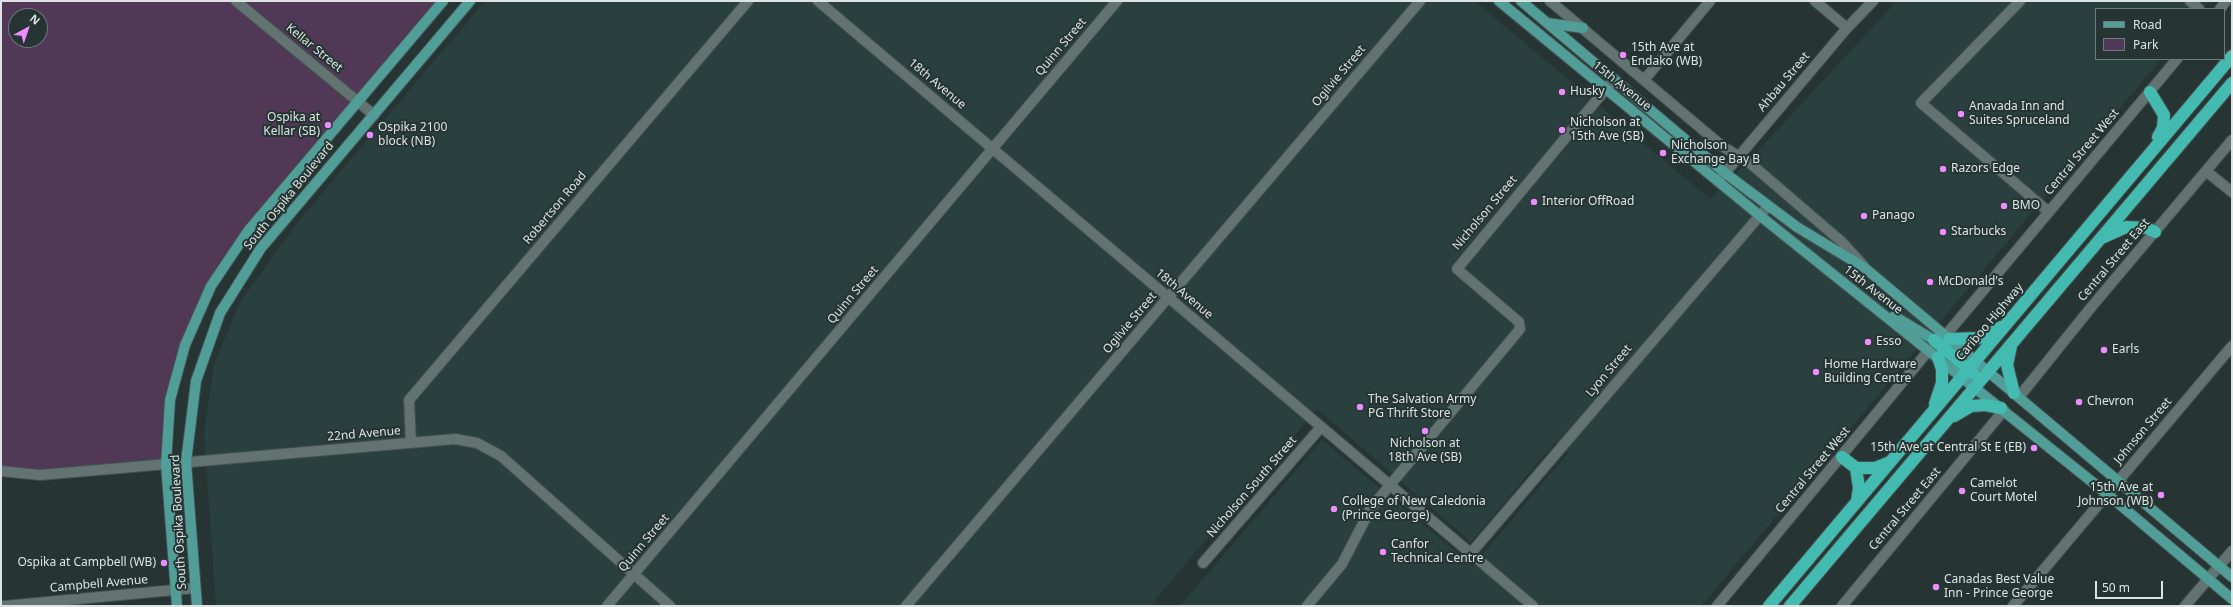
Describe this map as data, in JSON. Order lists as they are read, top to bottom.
{
  "streets": {
    "highway": ["Cariboo Highway"],
    "main road": ["15th Avenue", "South Ospika Boulevard"],
    "street": [
      "Quinn Street",
      "Kellar Street",
      "Ogilvie Street",
      "Ahbau Street",
      "18th Avenue",
      "Central Street West",
      "Robertson Road",
      "Nicholson Street",
      "Central Street East",
      "Lyon Street",
      "Johnson Street",
      "22nd Avenue",
      "Nicholson South Street",
      "Campbell Avenue"
    ]
  },
  "crossings": [
    ["Quinn Street", "18th Avenue"],
    ["Quinn Street", "22nd Avenue"],
    ["Kellar Street", "South Ospika Boulevard"],
    ["Ogilvie Street", "18th Avenue"],
    ["Ahbau Street", "15th Avenue"],
    ["18th Avenue", "Nicholson Street"],
    ["18th Avenue", "Lyon Street"],
    ["18th Avenue", "Nicholson South Street"],
    ["15th Avenue", "Central Street West"],
    ["15th Avenue", "Nicholson Street"],
    ["15th Avenue", "Central Street East"],
    ["15th Avenue", "Cariboo Highway"],
    ["15th Avenue", "Lyon Street"],
    ["15th Avenue", "Johnson Street"],
    ["South Ospika Boulevard", "22nd Avenue"],
    ["South Ospika Boulevard", "Campbell Avenue"],
    ["Robertson Road", "22nd Avenue"]
  ],
  "places": [
    "15th Ave at Endako (WB)",
    "Husky",
    "Anavada Inn and Suites Spruceland",
    "Ospika at Kellar (SB)",
    "Nicholson at 15th Ave (SB)",
    "Ospika 2100 block (NB)",
    "Nicholson Exchange Bay B",
    "Razors Edge",
    "Interior OffRoad",
    "BMO",
    "Panago",
    "Starbucks",
    "McDonald's",
    "Esso",
    "Earls",
    "Home Hardware Building Centre",
    "Chevron",
    "The Salvation Army PG Thrift Store",
    "Nicholson at 18th Ave (SB)",
    "15th Ave at Central St E (EB)",
    "Camelot Court Motel",
    "15th Ave at Johnson (WB)",
    "College of New Caledonia (Prince George)",
    "Canfor Technical Centre",
    "Ospika at Campbell (WB)",
    "Canadas Best Value Inn - Prince George"
  ],
  "legend": ["Road", "Park"],
  "scale_bar": "50 m",
  "north": "top right"
}
